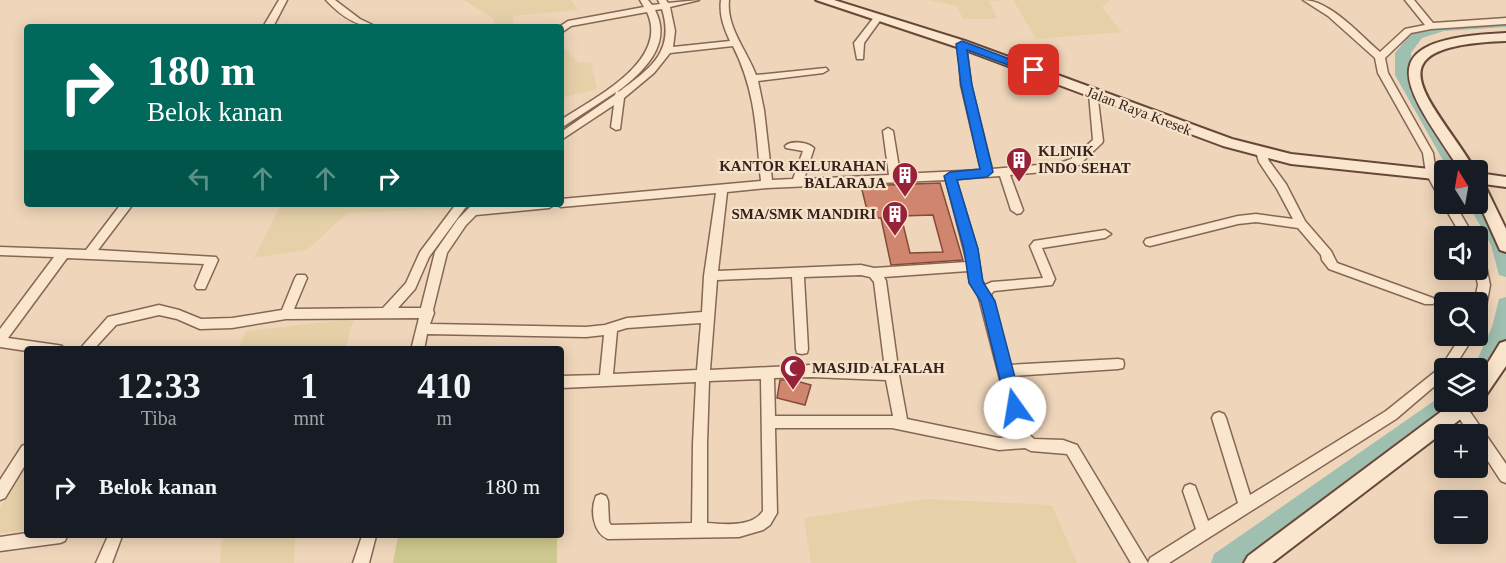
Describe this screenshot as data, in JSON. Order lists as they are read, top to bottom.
{
  "streets": {
    "street": ["Jalan Raya Kresek"]
  },
  "places": {
    "building": ["KLINIK INDO SEHAT", "KANTOR KELURAHAN BALARAJA", "SMA/SMK MANDIRI"],
    "mosque": ["MASJID ALFALAH"]
  },
  "north": "top",
  "page": {
    "turn": ["180 m", "Belok kanan"],
    "map_buttons": ["+", "−"],
    "eta": [
      "12:33",
      "Tiba",
      "1",
      "mnt",
      "410",
      "m"
    ],
    "list": [
      {
        "name": "Belok kanan",
        "value": "180 m"
      }
    ]
  }
}
